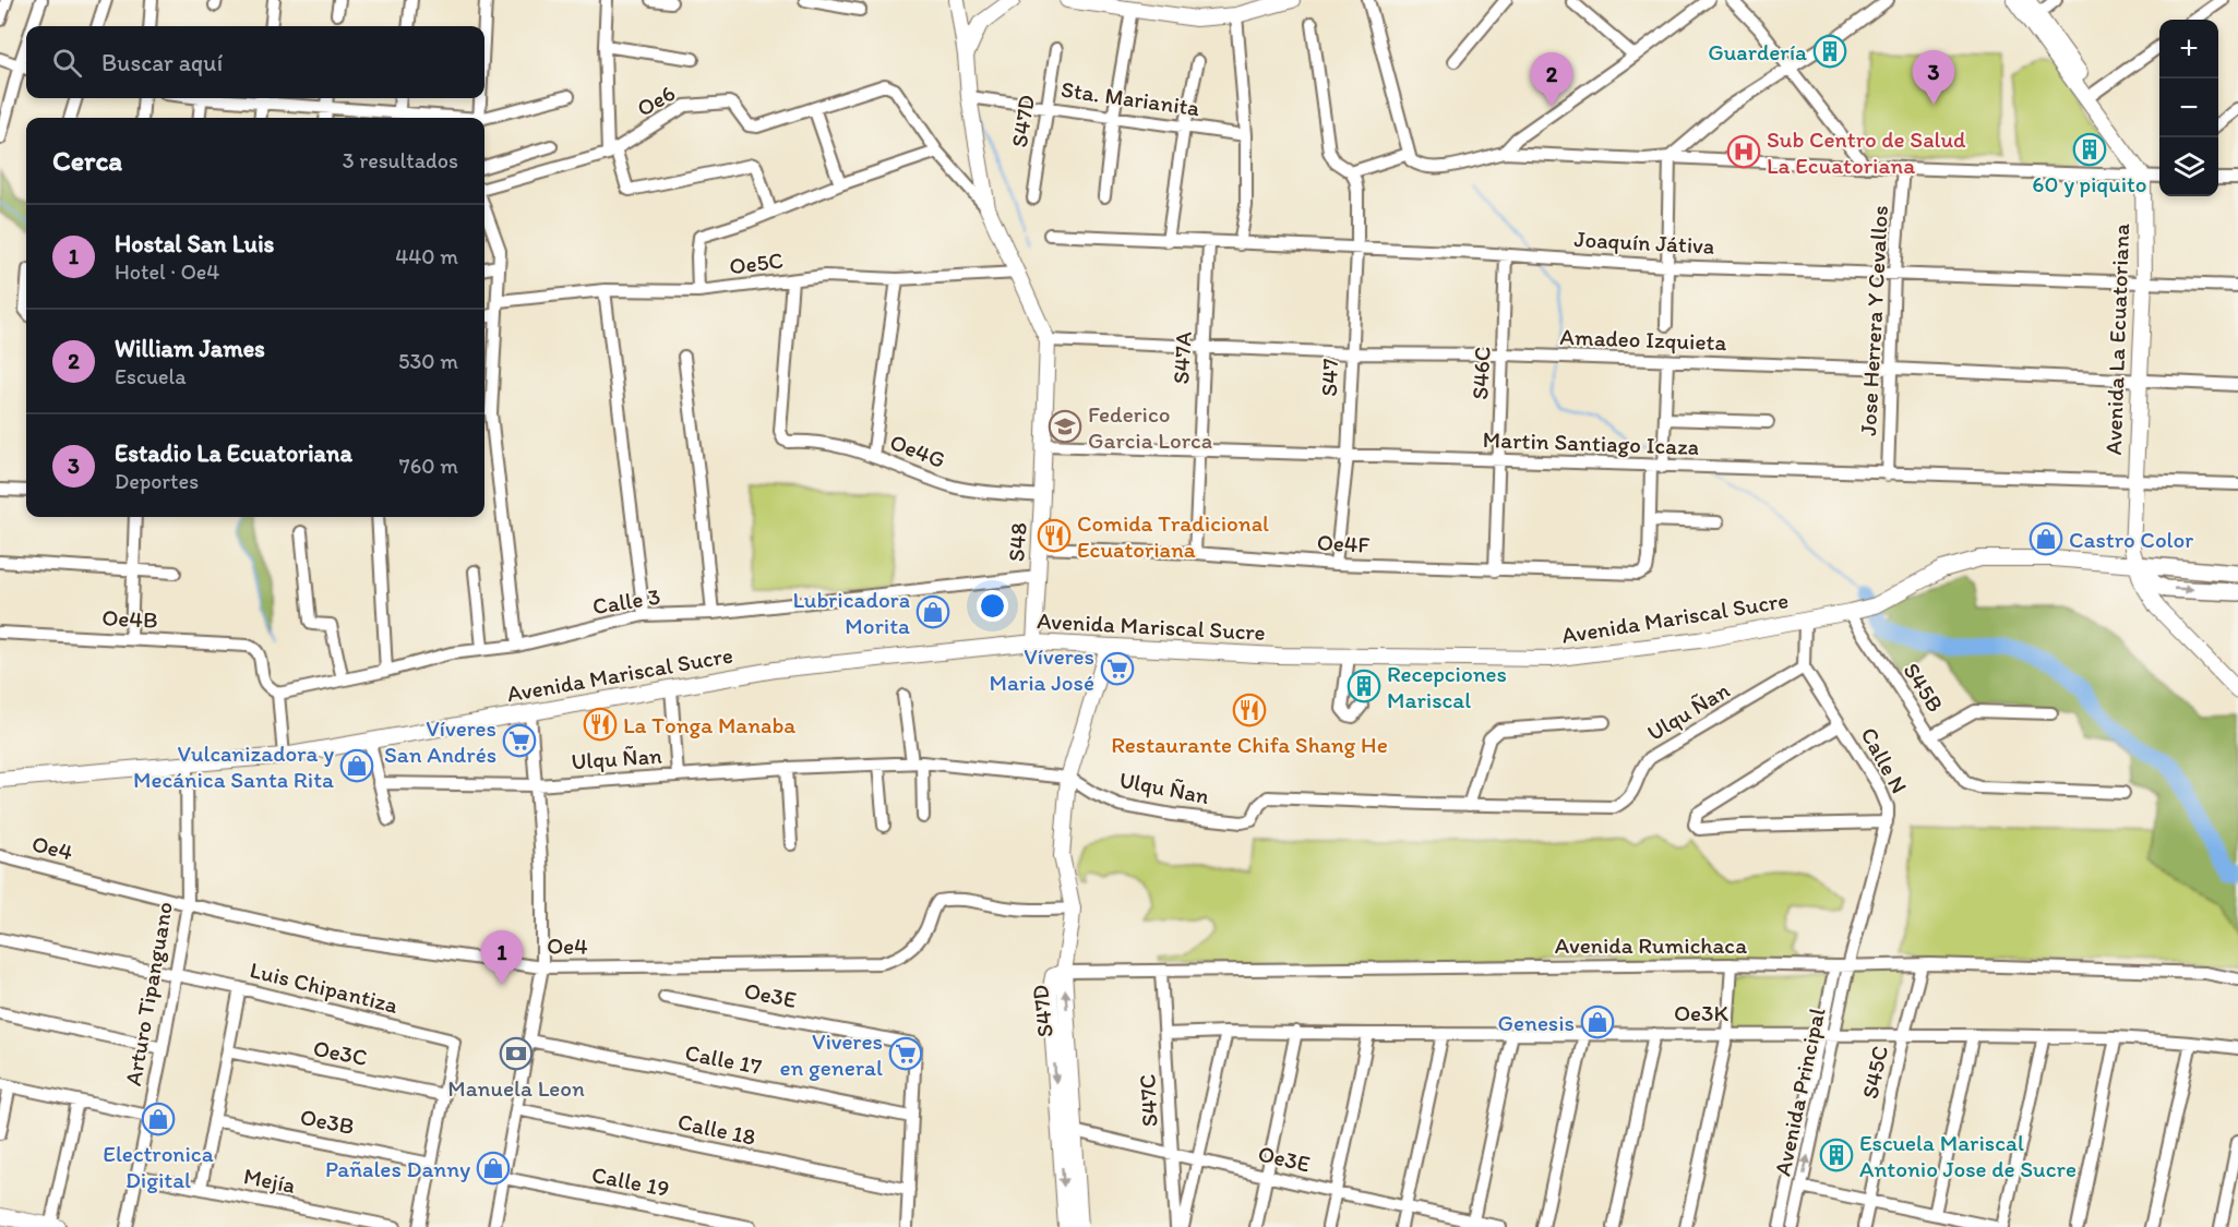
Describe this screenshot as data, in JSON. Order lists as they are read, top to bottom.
{
  "streets": {
    "main road": ["Avenida Mariscal Sucre"],
    "street": [
      "Sta. Marianita",
      "Oe6",
      "S47D",
      "Joaquín Játiva",
      "Oe5C",
      "Jose Herrera Y Cevallos",
      "Amadeo Izquieta",
      "Avenida La Ecuatoriana",
      "S47A",
      "S46C",
      "S47",
      "Martin Santiago Icaza",
      "Oe4G",
      "S48",
      "Oe4F",
      "Calle 3",
      "Oe4B",
      "S45B",
      "Ulqu Ñan",
      "Calle N",
      "Oe4",
      "Avenida Rumichaca",
      "Luis Chipantiza",
      "Arturo Tipanguano",
      "Oe3E",
      "Oe3K",
      "Oe3C",
      "Calle 17",
      "S45C",
      "Avenida Principal",
      "S47C",
      "Oe3B",
      "Calle 18",
      "Mejía",
      "Calle 19"
    ]
  },
  "crossings": [
    ["Sta. Marianita", "S47D"],
    ["S47D", "Avenida Rumichaca"],
    ["S47D", "Oe3E"],
    ["Joaquín Játiva", "Jose Herrera Y Cevallos"],
    ["Joaquín Játiva", "Avenida La Ecuatoriana"],
    ["Joaquín Játiva", "S47A"],
    ["Joaquín Játiva", "S46C"],
    ["Joaquín Játiva", "S47"],
    ["Oe5C", "Oe4G"],
    ["Jose Herrera Y Cevallos", "Amadeo Izquieta"],
    ["Jose Herrera Y Cevallos", "Martin Santiago Icaza"],
    ["Amadeo Izquieta", "Avenida La Ecuatoriana"],
    ["Amadeo Izquieta", "S47A"],
    ["Amadeo Izquieta", "S46C"],
    ["Amadeo Izquieta", "S47"],
    ["Amadeo Izquieta", "S48"],
    ["Avenida La Ecuatoriana", "Martin Santiago Icaza"],
    ["Avenida La Ecuatoriana", "Avenida Mariscal Sucre"],
    ["S47A", "Martin Santiago Icaza"],
    ["S47A", "Oe4F"],
    ["S46C", "Martin Santiago Icaza"],
    ["S46C", "Oe4F"],
    ["S47", "Martin Santiago Icaza"],
    ["S47", "Oe4F"],
    ["Martin Santiago Icaza", "S48"],
    ["Oe4G", "S48"],
    ["S48", "Oe4F"],
    ["S48", "Calle 3"],
    ["S48", "Avenida Mariscal Sucre"],
    ["Calle 3", "Oe4B"],
    ["Avenida Mariscal Sucre", "S45B"],
    ["Avenida Mariscal Sucre", "Arturo Tipanguano"],
    ["Ulqu Ñan", "Calle N"],
    ["Calle N", "Avenida Rumichaca"],
    ["Calle N", "Avenida Principal"],
    ["Oe4", "Arturo Tipanguano"],
    ["Avenida Rumichaca", "S45C"],
    ["Avenida Rumichaca", "Avenida Principal"],
    ["Avenida Rumichaca", "S47C"],
    ["Luis Chipantiza", "Arturo Tipanguano"],
    ["Luis Chipantiza", "Oe3C"],
    ["Luis Chipantiza", "Oe3B"],
    ["Arturo Tipanguano", "Mejía"],
    ["Oe3E", "Calle 17"],
    ["Oe3E", "S47C"],
    ["Oe3K", "S45C"],
    ["Oe3K", "Avenida Principal"],
    ["Oe3K", "S47C"]
  ],
  "places": {
    "building": [
      "Guardería",
      "60 y piquito",
      "Recepciones Mariscal",
      "Escuela Mariscal Antonio Jose de Sucre"
    ],
    "hospital": ["Sub Centro de Salud La Ecuatoriana"],
    "school or university": ["Federico Garcia Lorca"],
    "restaurant": ["Comida Tradicional Ecuatoriana", "Restaurante Chifa Shang He", "La Tonga Manaba"],
    "shop": [
      "Castro Color",
      "Lubricadora Morita",
      "Vulcanizadora y Mecánica Santa Rita",
      "Genesis",
      "Electronica Digital",
      "Pañales Danny"
    ],
    "supermarket": ["Víveres Maria José", "Víveres San Andrés", "Viveres en general"],
    "bank": ["Manuela Leon"]
  },
  "page": {
    "map_buttons": ["+", "−"],
    "search": "Buscar aquí",
    "pins": ["3", "2", "1"],
    "heading": ["Cerca", "3 resultados"],
    "list": [
      {
        "mark": "1",
        "name": "Hostal San Luis",
        "note": "Hotel · Oe4",
        "value": "440 m"
      },
      {
        "mark": "2",
        "name": "William James",
        "note": "Escuela",
        "value": "530 m"
      },
      {
        "mark": "3",
        "name": "Estadio La Ecuatoriana",
        "note": "Deportes",
        "value": "760 m"
      }
    ]
  }
}
